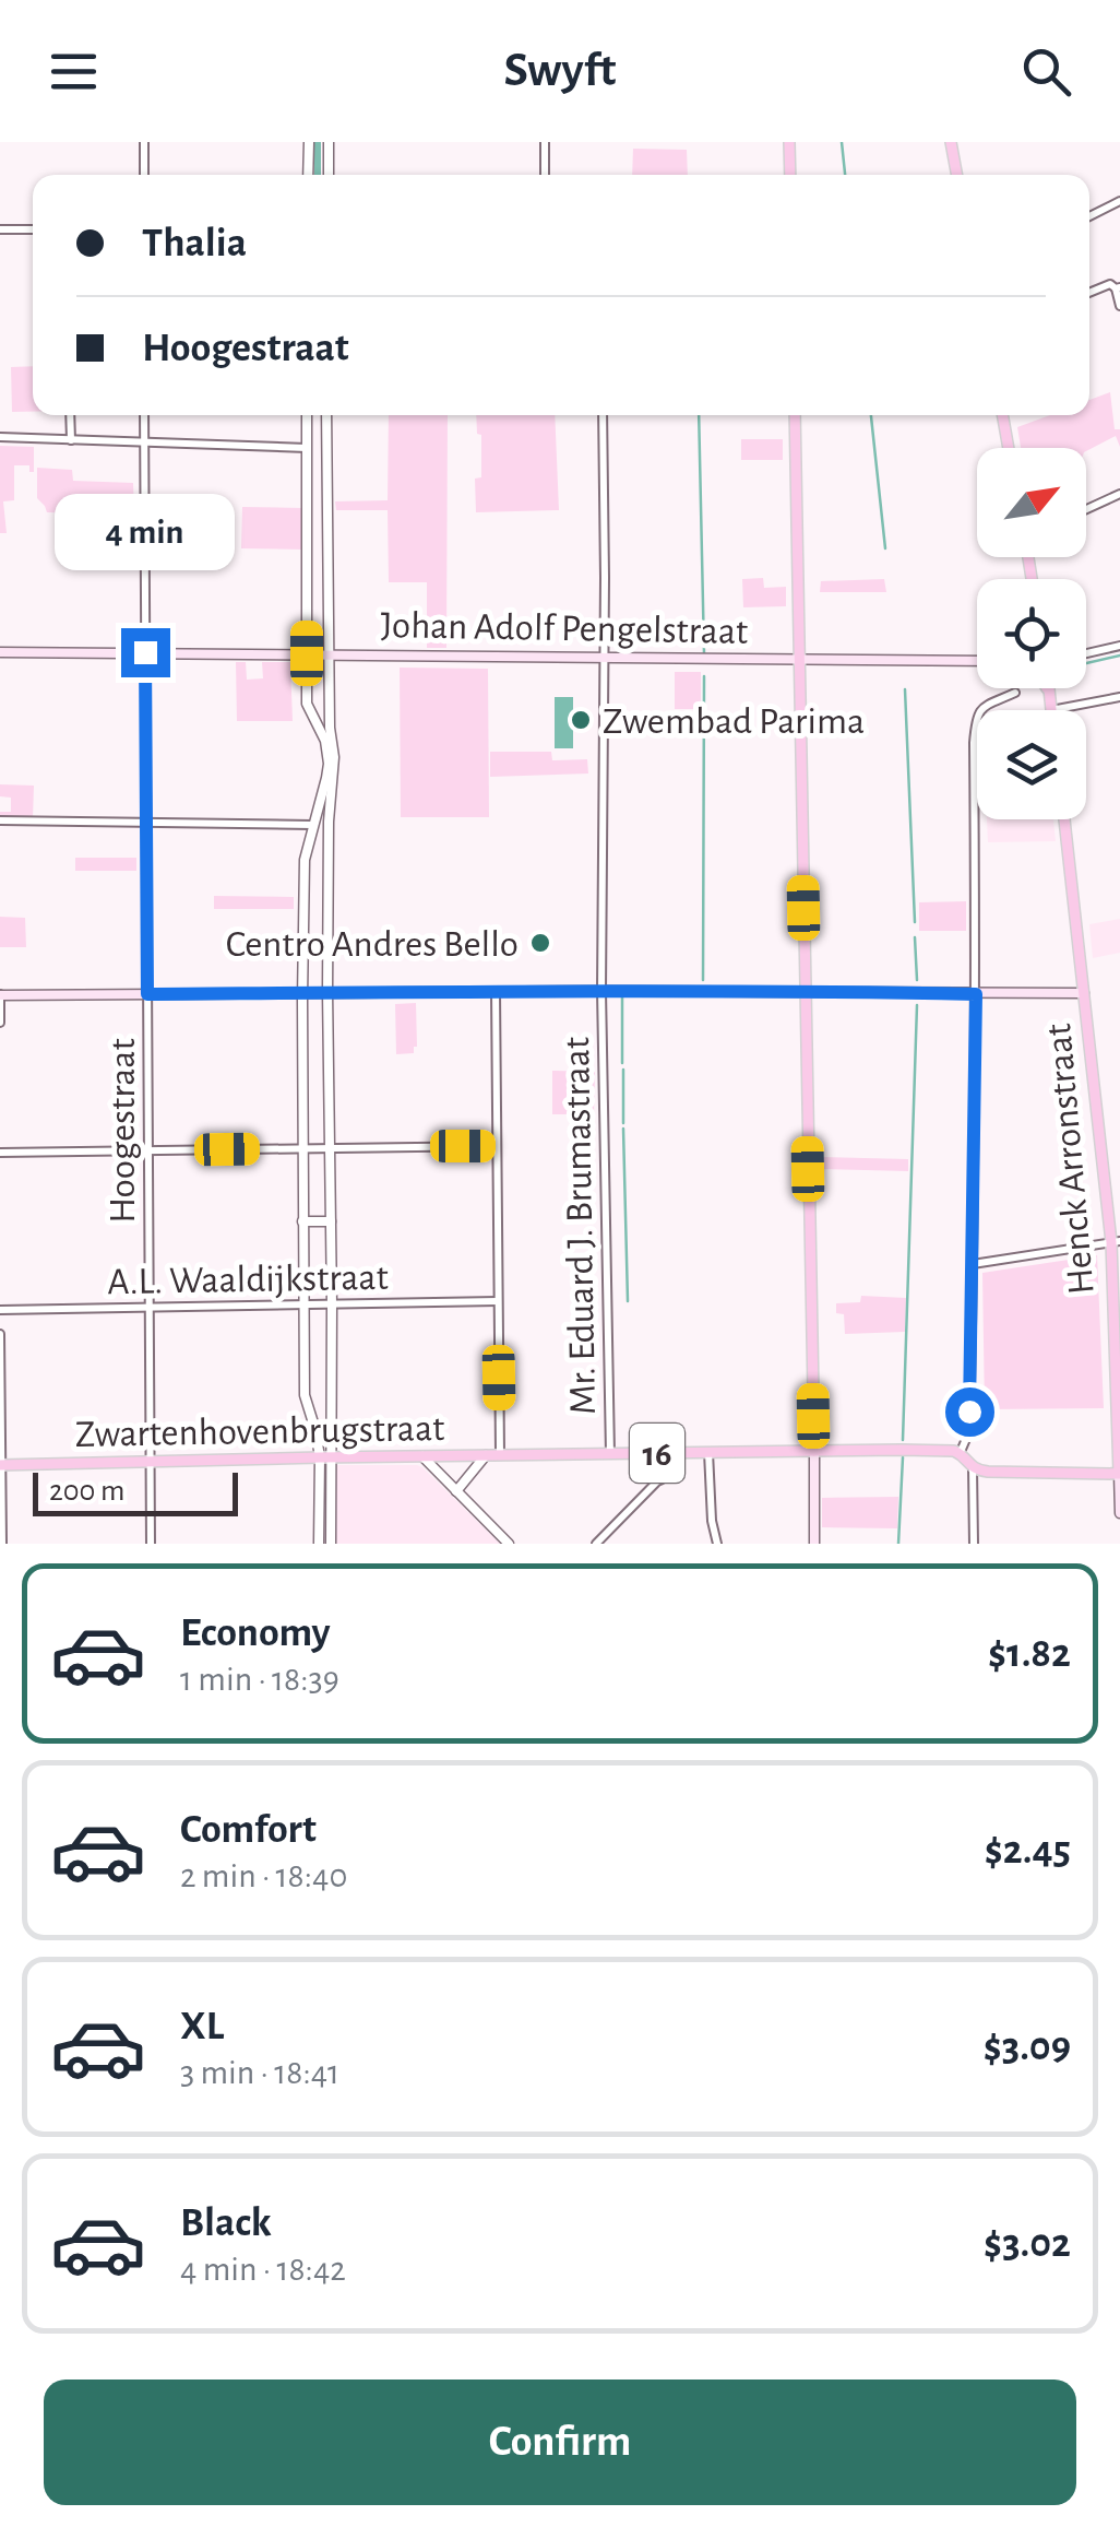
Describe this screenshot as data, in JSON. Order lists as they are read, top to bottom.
{
  "streets": {
    "main road": [
      "Johan Adolf Pengelstraat",
      "Henck Arronstraat",
      "Zwartenhovenbrugstraat",
      "16"
    ],
    "street": ["Hoogestraat", "Mr. Eduard J. Brumastraat", "A.L. Waaldijkstraat"]
  },
  "crossings": [
    ["Johan Adolf Pengelstraat", "Hoogestraat"],
    ["Johan Adolf Pengelstraat", "Mr. Eduard J. Brumastraat"],
    ["Hoogestraat", "A.L. Waaldijkstraat"],
    ["Hoogestraat", "Zwartenhovenbrugstraat"],
    ["Mr. Eduard J. Brumastraat", "Zwartenhovenbrugstraat"]
  ],
  "places": ["Zwembad Parima", "Centro Andres Bello"],
  "scale_bar": "200 m",
  "north": "top right",
  "page": {
    "header": "Swyft",
    "banner": ["Thalia", "Hoogestraat"],
    "bubble": "4 min",
    "scale": "200 m",
    "list": [
      {
        "name": "Economy",
        "note": "1 min · 18:39",
        "value": "$1.82"
      },
      {
        "name": "Comfort",
        "note": "2 min · 18:40",
        "value": "$2.45"
      },
      {
        "name": "XL",
        "note": "3 min · 18:41",
        "value": "$3.09"
      },
      {
        "name": "Black",
        "note": "4 min · 18:42",
        "value": "$3.02"
      }
    ],
    "buttons": "Confirm"
  }
}
